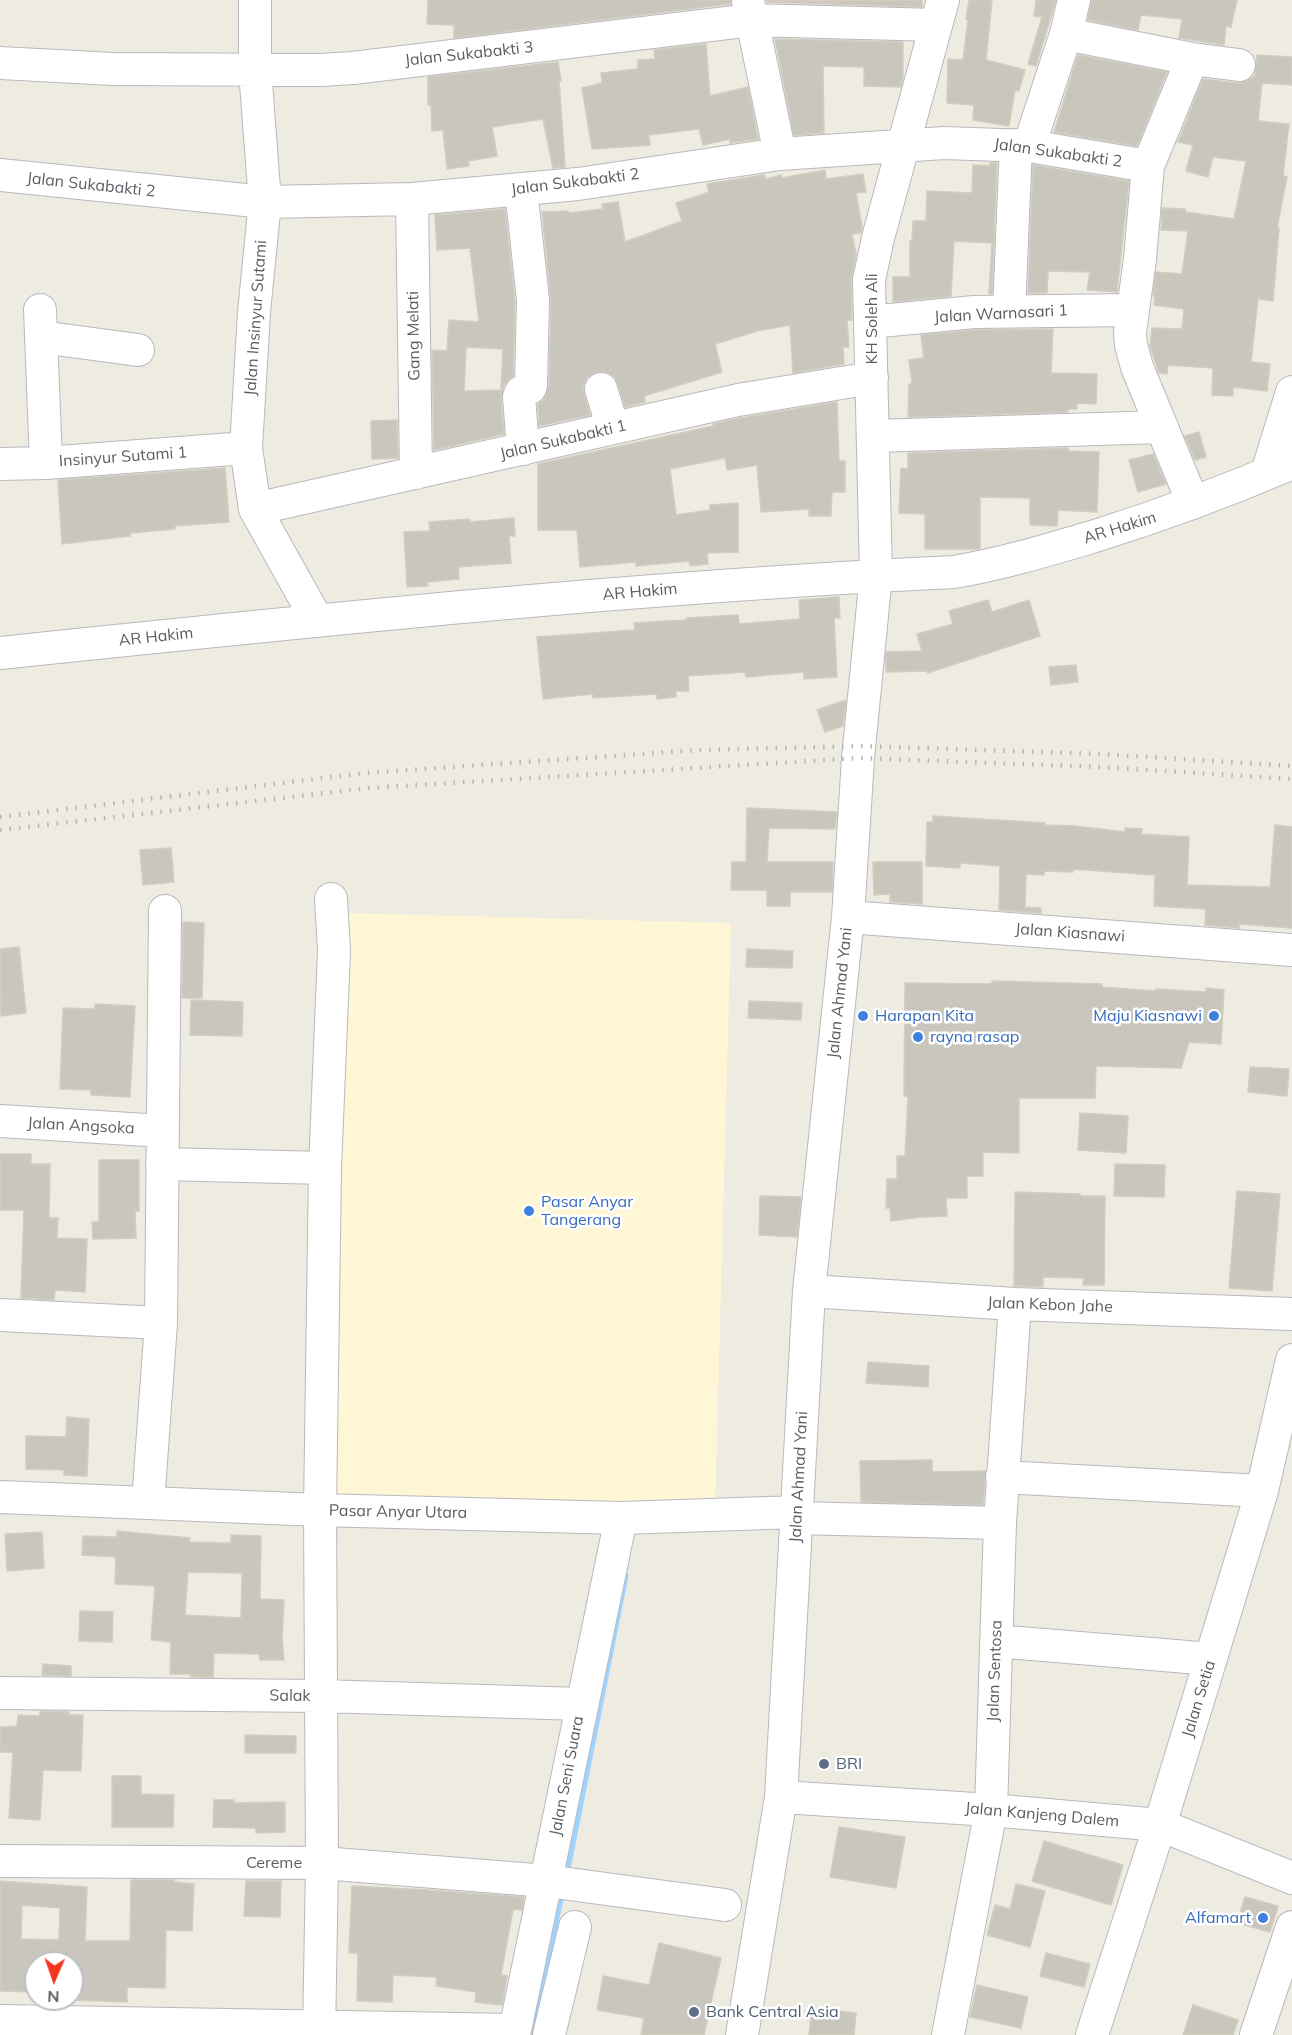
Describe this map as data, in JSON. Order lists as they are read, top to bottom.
{
  "streets": {
    "street": [
      "Jalan Sukabakti 3",
      "Jalan Sukabakti 2",
      "Jalan Warnasari 1",
      "Jalan Insinyur Sutami",
      "KH Soleh Ali",
      "Gang Melati",
      "Jalan Sukabakti 1",
      "Insinyur Sutami 1",
      "AR Hakim",
      "Jalan Kiasnawi",
      "Jalan Ahmad Yani",
      "Jalan Angsoka",
      "Jalan Kebon Jahe",
      "Pasar Anyar Utara",
      "Jalan Sentosa",
      "Salak",
      "Jalan Setia",
      "Jalan Seni Suara",
      "Jalan Kanjeng Dalem",
      "Cereme"
    ]
  },
  "crossings": [
    ["Jalan Sukabakti 3", "Jalan Insinyur Sutami"],
    ["Jalan Sukabakti 3", "KH Soleh Ali"],
    ["Jalan Sukabakti 2", "Jalan Insinyur Sutami"],
    ["Jalan Sukabakti 2", "KH Soleh Ali"],
    ["Jalan Sukabakti 2", "Gang Melati"],
    ["Jalan Warnasari 1", "KH Soleh Ali"],
    ["Jalan Insinyur Sutami", "Jalan Sukabakti 1"],
    ["Jalan Insinyur Sutami", "Insinyur Sutami 1"],
    ["Jalan Insinyur Sutami", "AR Hakim"],
    ["KH Soleh Ali", "Jalan Sukabakti 1"],
    ["KH Soleh Ali", "AR Hakim"],
    ["KH Soleh Ali", "Jalan Ahmad Yani"],
    ["Gang Melati", "Jalan Sukabakti 1"],
    ["AR Hakim", "Jalan Ahmad Yani"],
    ["Jalan Kiasnawi", "Jalan Ahmad Yani"],
    ["Jalan Ahmad Yani", "Jalan Kebon Jahe"],
    ["Jalan Ahmad Yani", "Pasar Anyar Utara"],
    ["Jalan Ahmad Yani", "Jalan Kanjeng Dalem"],
    ["Jalan Kebon Jahe", "Jalan Sentosa"],
    ["Pasar Anyar Utara", "Jalan Sentosa"],
    ["Pasar Anyar Utara", "Jalan Seni Suara"],
    ["Jalan Sentosa", "Jalan Kanjeng Dalem"],
    ["Salak", "Jalan Seni Suara"],
    ["Jalan Setia", "Jalan Kanjeng Dalem"],
    ["Jalan Seni Suara", "Cereme"]
  ],
  "places": [
    "Harapan Kita",
    "Maju Kiasnawi",
    "rayna rasap",
    "Pasar Anyar Tangerang",
    "BRI",
    "Alfamart",
    "Bank Central Asia"
  ],
  "north": "bottom"
}
